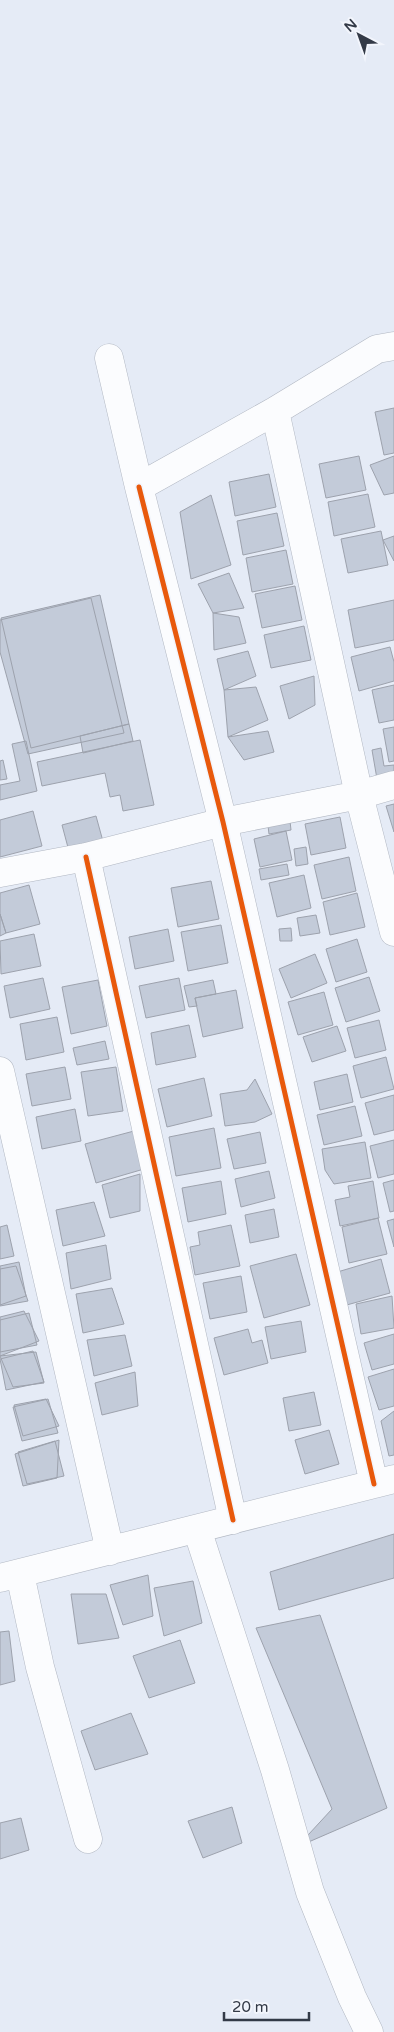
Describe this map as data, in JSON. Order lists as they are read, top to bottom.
{
  "scale_bar": "20 m",
  "north": "top left"
}
